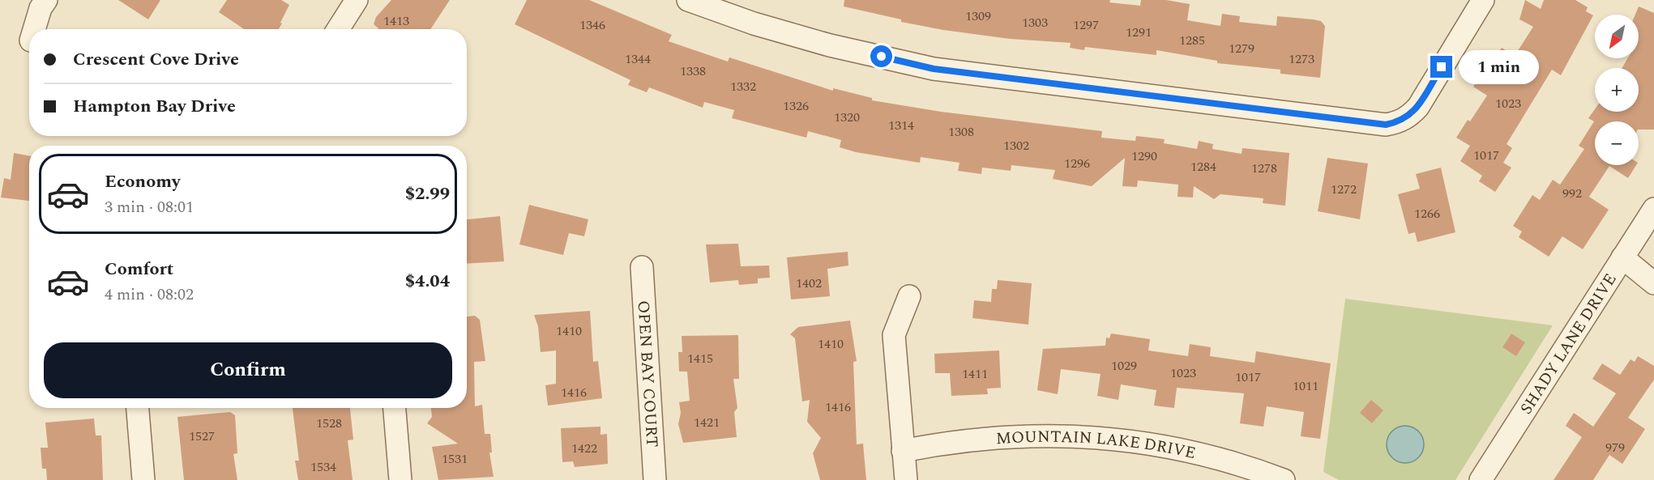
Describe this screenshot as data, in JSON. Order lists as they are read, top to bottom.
{
  "streets": {
    "street": ["SHADY LANE DRIVE", "OPEN BAY COURT", "MOUNTAIN LAKE DRIVE"]
  },
  "house_numbers": [
    "1309",
    "1413",
    "1303",
    "1346",
    "1297",
    "1291",
    "1285",
    "1279",
    "1344",
    "1273",
    "1338",
    "1332",
    "1023",
    "1326",
    "1320",
    "1314",
    "1308",
    "1302",
    "1017",
    "1290",
    "1296",
    "1284",
    "1278",
    "1272",
    "992",
    "1266",
    "1402",
    "1410",
    "1410",
    "1415",
    "1029",
    "1023",
    "1411",
    "1017",
    "1011",
    "1416",
    "1416",
    "1421",
    "1528",
    "1527",
    "979",
    "1422",
    "1531",
    "1534"
  ],
  "north": "bottom left",
  "page": {
    "map_buttons": ["+", "−"],
    "banner": ["Crescent Cove Drive", "Hampton Bay Drive"],
    "bubble": "1 min",
    "list": [
      {
        "name": "Economy",
        "note": "3 min · 08:01",
        "value": "$2.99"
      },
      {
        "name": "Comfort",
        "note": "4 min · 08:02",
        "value": "$4.04"
      }
    ],
    "buttons": "Confirm"
  }
}
